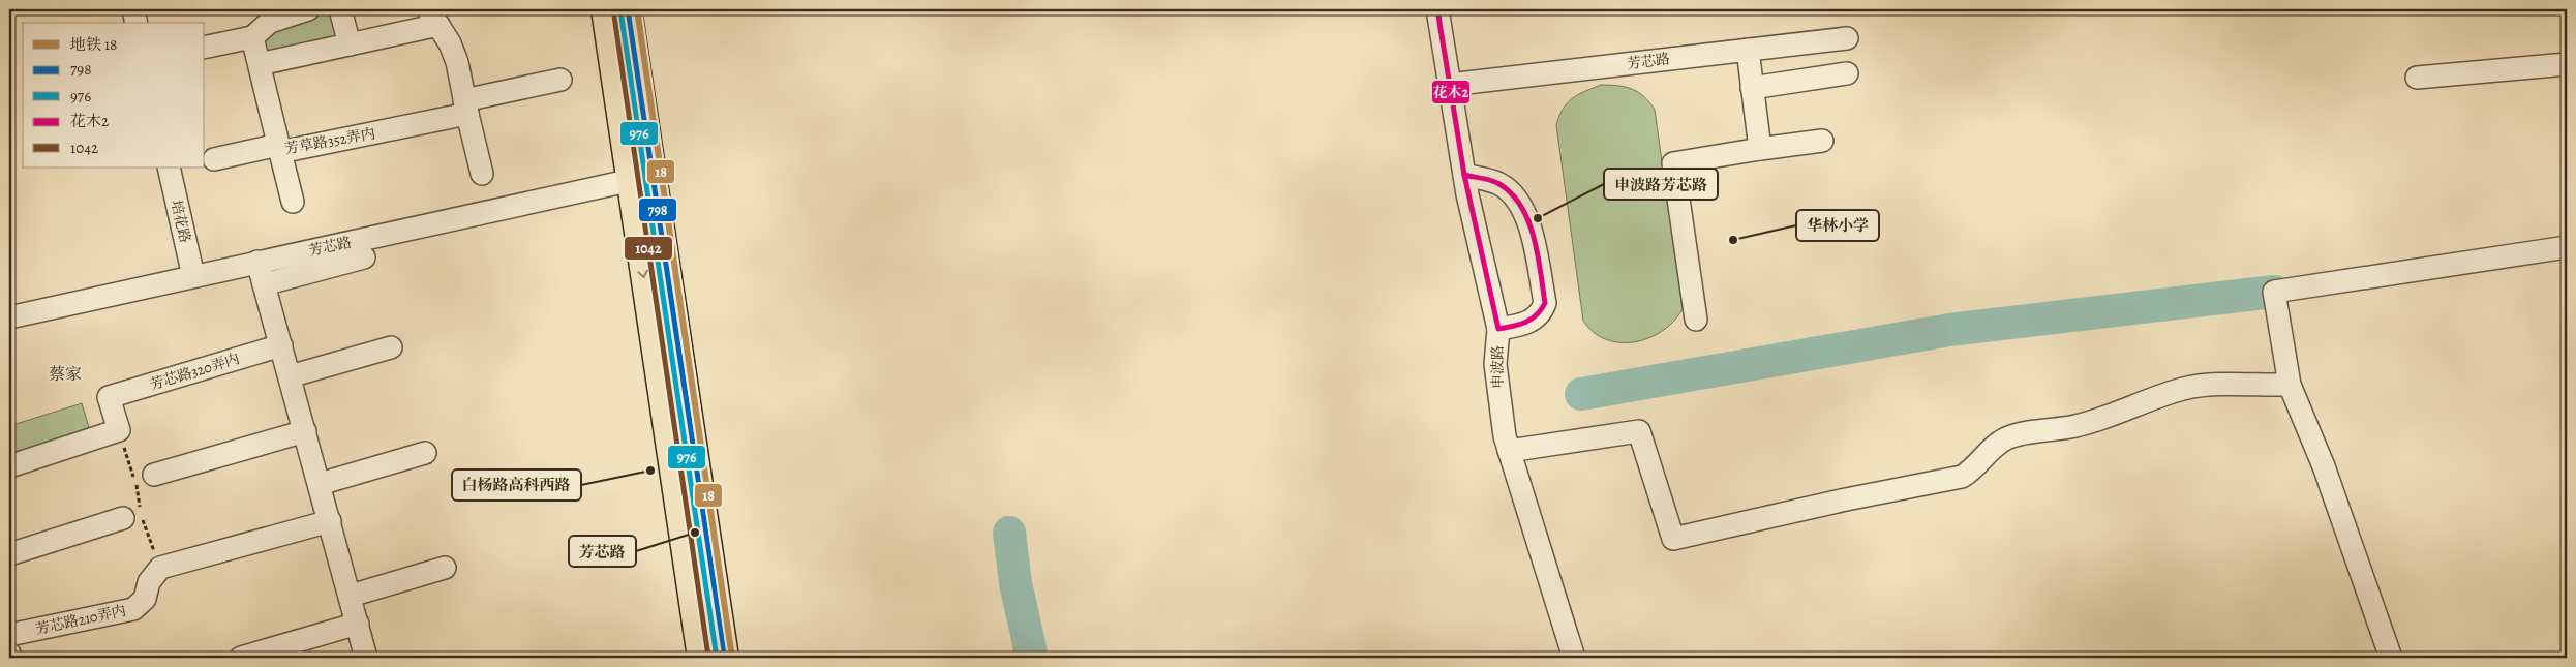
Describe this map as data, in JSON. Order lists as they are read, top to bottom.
{
  "streets": {
    "street": [
      "芳芯路",
      "芳草路352弄内",
      "培花路",
      "申波路",
      "芳芯路320弄内",
      "芳芯路210弄内"
    ]
  },
  "crossings": [
    ["芳芯路", "培花路"],
    ["芳芯路", "申波路"]
  ],
  "districts": ["蔡家"],
  "places": [
    "申波路芳芯路",
    "华林小学",
    "白杨路高科西路",
    "芳芯路"
  ],
  "lines": [
    "metro line 18",
    "transit line 798",
    "transit line 花木2",
    "transit line 1042",
    "transit line 976"
  ],
  "legend": [
    "地铁 18",
    "798",
    "976",
    "花木2",
    "1042"
  ]
}
